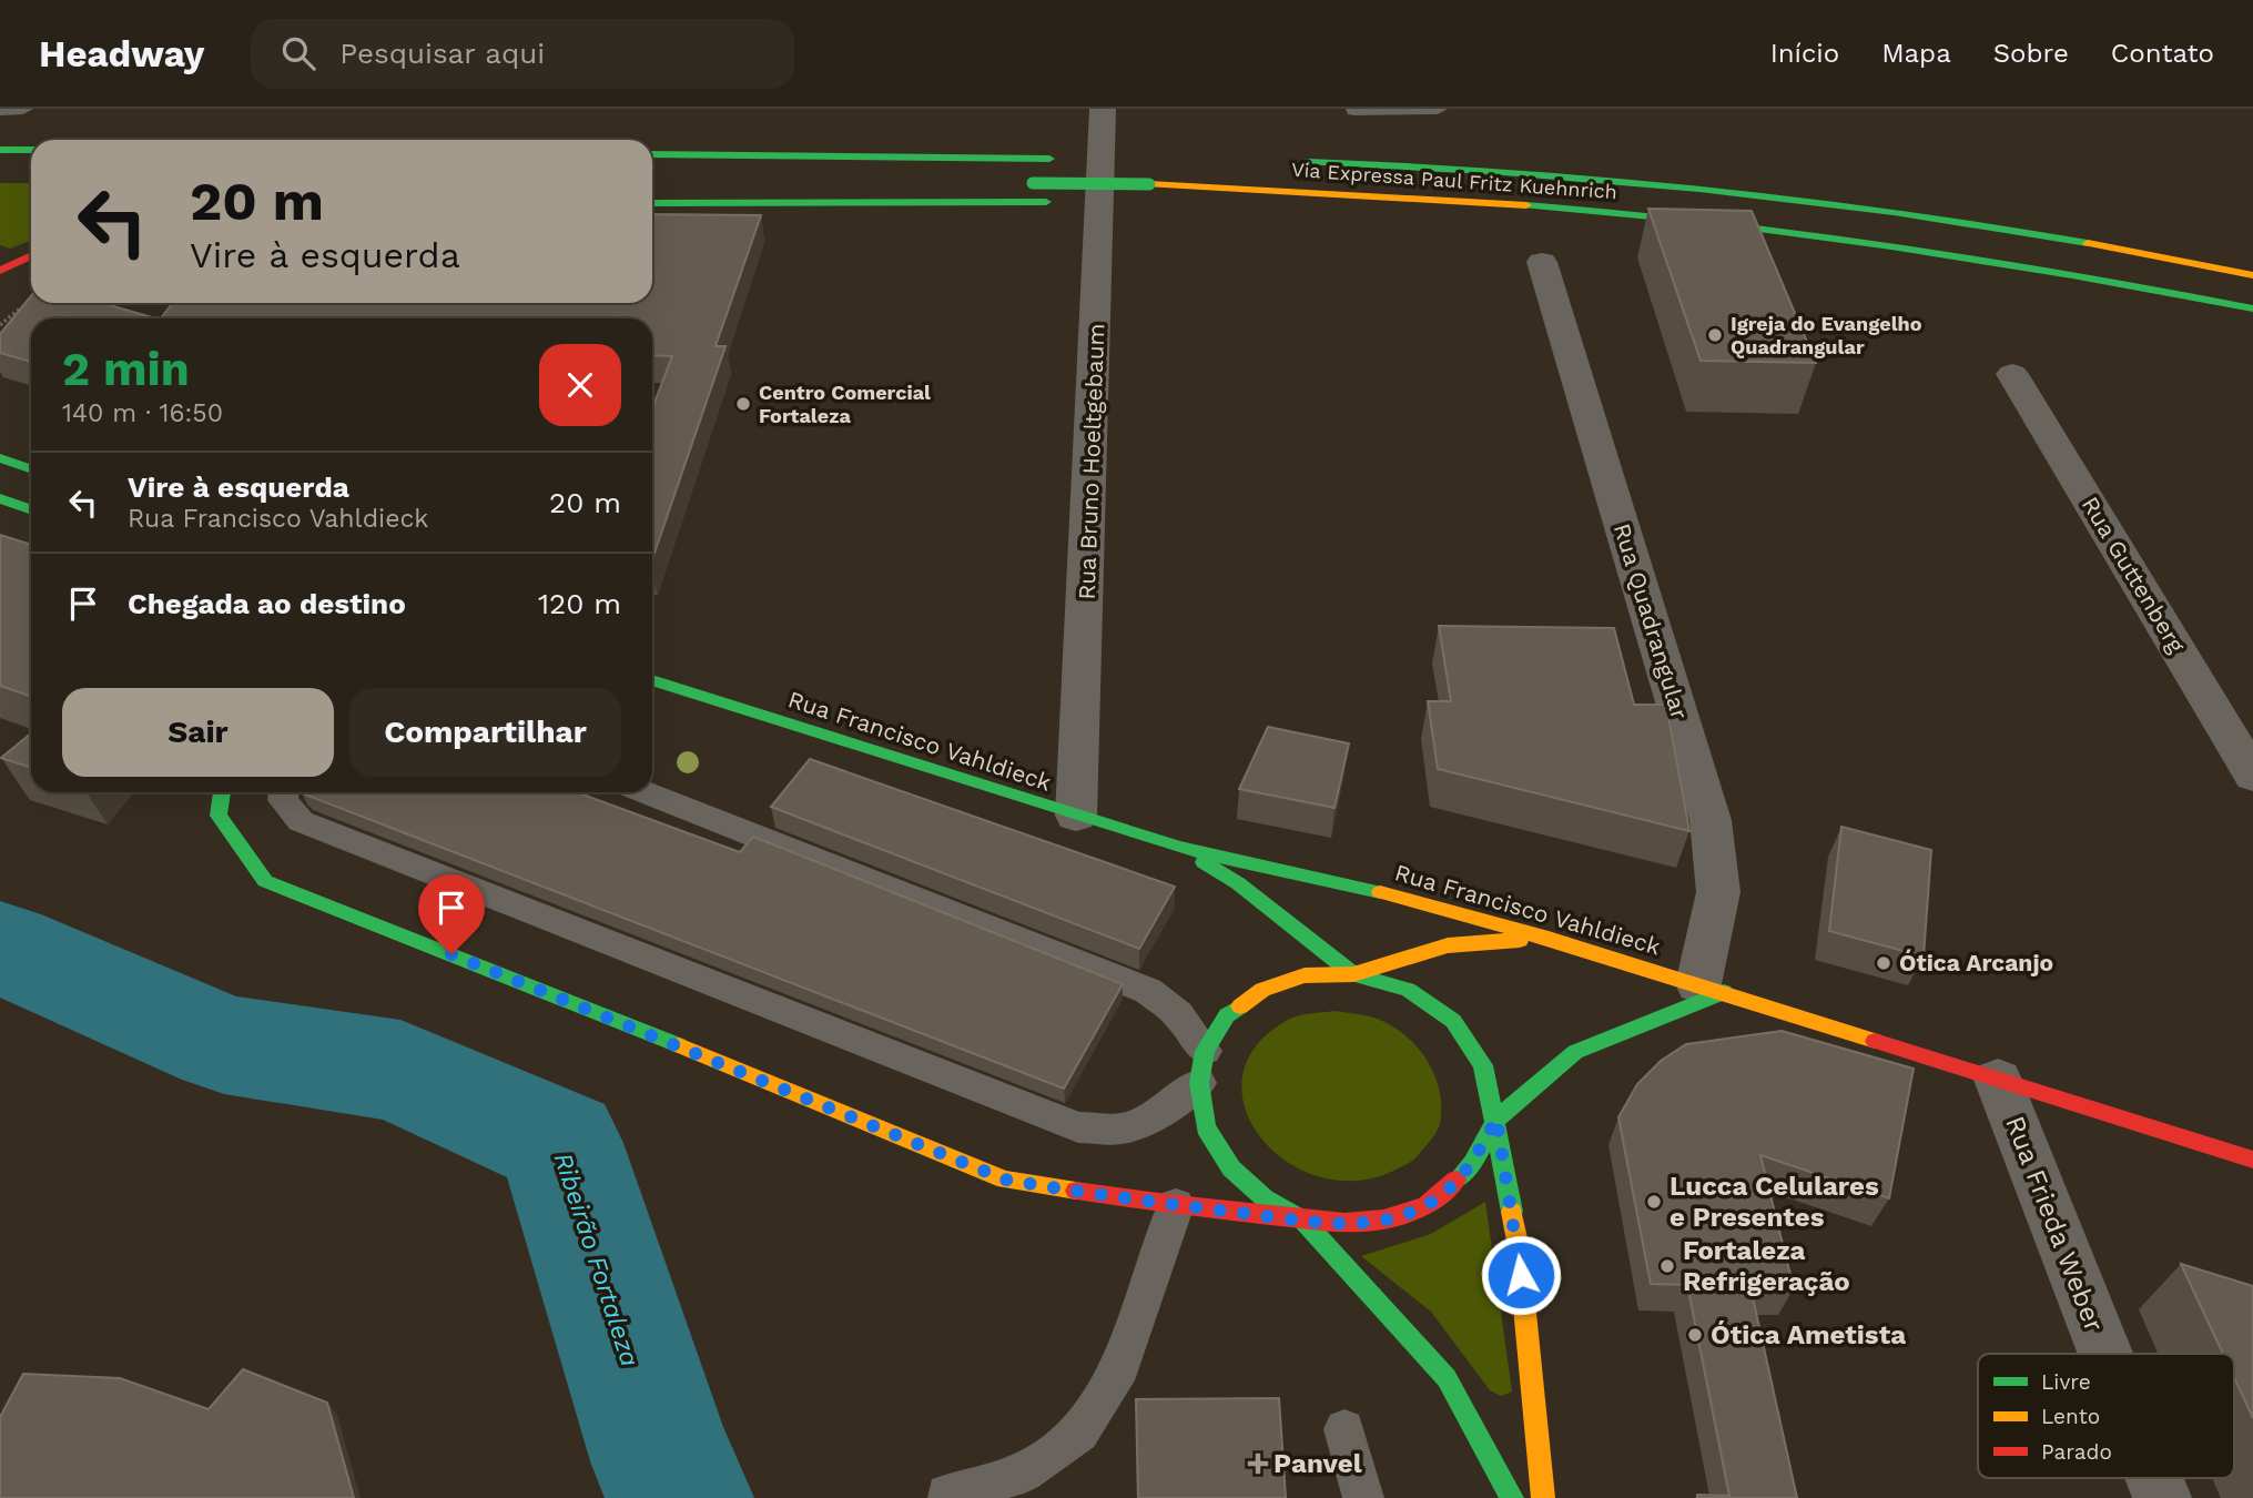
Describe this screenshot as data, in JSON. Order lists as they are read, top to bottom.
{
  "streets": {
    "main road": ["Via Expressa Paul Fritz Kuehnrich", "Rua Francisco Vahldieck"],
    "street": [
      "Rua Bruno Hoeltgebaum",
      "Rua Guttenberg",
      "Rua Quadrangular",
      "Rua Frieda Weber"
    ]
  },
  "crossings": [
    ["Rua Bruno Hoeltgebaum", "Rua Francisco Vahldieck"],
    ["Rua Quadrangular", "Rua Francisco Vahldieck"],
    ["Rua Francisco Vahldieck", "Rua Frieda Weber"]
  ],
  "water": ["Ribeirão Fortaleza"],
  "places": {
    "other": [
      "Igreja do Evangelho Quadrangular",
      "Centro Comercial Fortaleza",
      "Ótica Arcanjo",
      "Lucca Celulares e Presentes",
      "Fortaleza Refrigeração",
      "Ótica Ametista"
    ],
    "health": ["Panvel"]
  },
  "legend": ["Livre", "Lento", "Parado"],
  "page": {
    "header": "Headway",
    "search": "Pesquisar aqui",
    "nav": [
      "Início",
      "Mapa",
      "Sobre",
      "Contato"
    ],
    "turn": ["20 m", "Vire à esquerda"],
    "heading": ["2 min", "140 m · 16:50"],
    "list": [
      {
        "name": "Vire à esquerda",
        "note": "Rua Francisco Vahldieck",
        "value": "20 m"
      },
      {
        "name": "Chegada ao destino",
        "value": "120 m"
      }
    ],
    "buttons": ["Sair", "Compartilhar"]
  }
}
